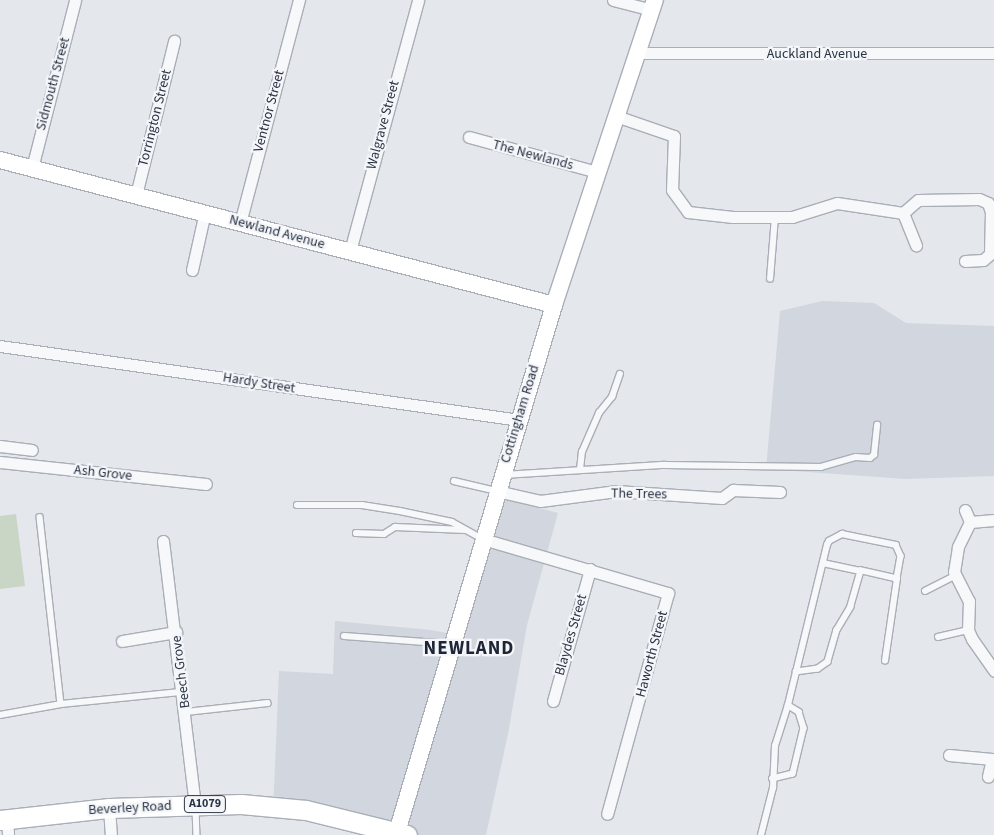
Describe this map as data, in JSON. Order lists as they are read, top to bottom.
{
  "streets": {
    "main road": [
      "Newland Avenue",
      "Cottingham Road",
      "A1079",
      "Beverley Road"
    ],
    "street": [
      "Auckland Avenue",
      "Sidmouth Street",
      "Ventnor Street",
      "Torrington Street",
      "Walgrave Street",
      "The Newlands",
      "Hardy Street",
      "Ash Grove",
      "The Trees",
      "Blaydes Street",
      "Haworth Street",
      "Beech Grove"
    ]
  },
  "crossings": [
    ["Auckland Avenue", "Cottingham Road"],
    ["Sidmouth Street", "Newland Avenue"],
    ["Ventnor Street", "Newland Avenue"],
    ["Torrington Street", "Newland Avenue"],
    ["Walgrave Street", "Newland Avenue"],
    ["The Newlands", "Cottingham Road"],
    ["Newland Avenue", "Cottingham Road"],
    ["Hardy Street", "Cottingham Road"],
    ["Cottingham Road", "The Trees"],
    ["Cottingham Road", "Haworth Street"],
    ["Cottingham Road", "Beverley Road"],
    ["Blaydes Street", "Haworth Street"],
    ["Beech Grove", "Beverley Road"]
  ],
  "districts": ["NEWLAND"]
}
